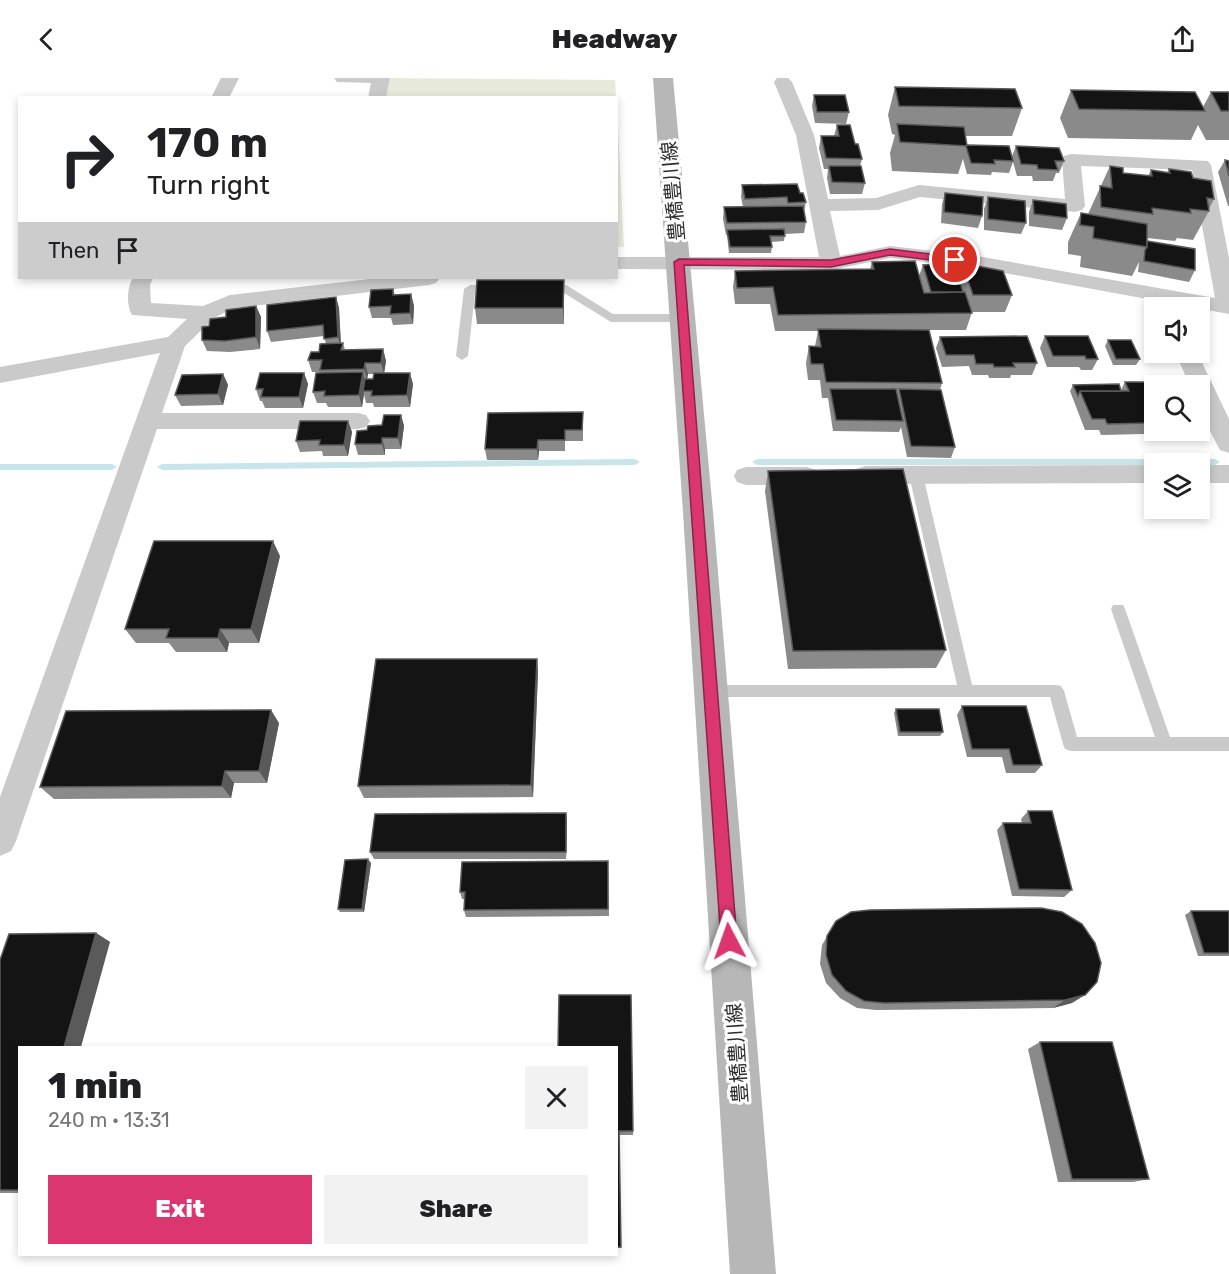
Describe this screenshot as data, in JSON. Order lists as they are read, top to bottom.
{
  "streets": {
    "main road": ["豊橋豊川線"]
  },
  "page": {
    "header": "Headway",
    "turn": ["170 m", "Turn right"],
    "then": "Then",
    "heading": ["1 min", "240 m · 13:31"],
    "buttons": ["Exit", "Share"]
  }
}
